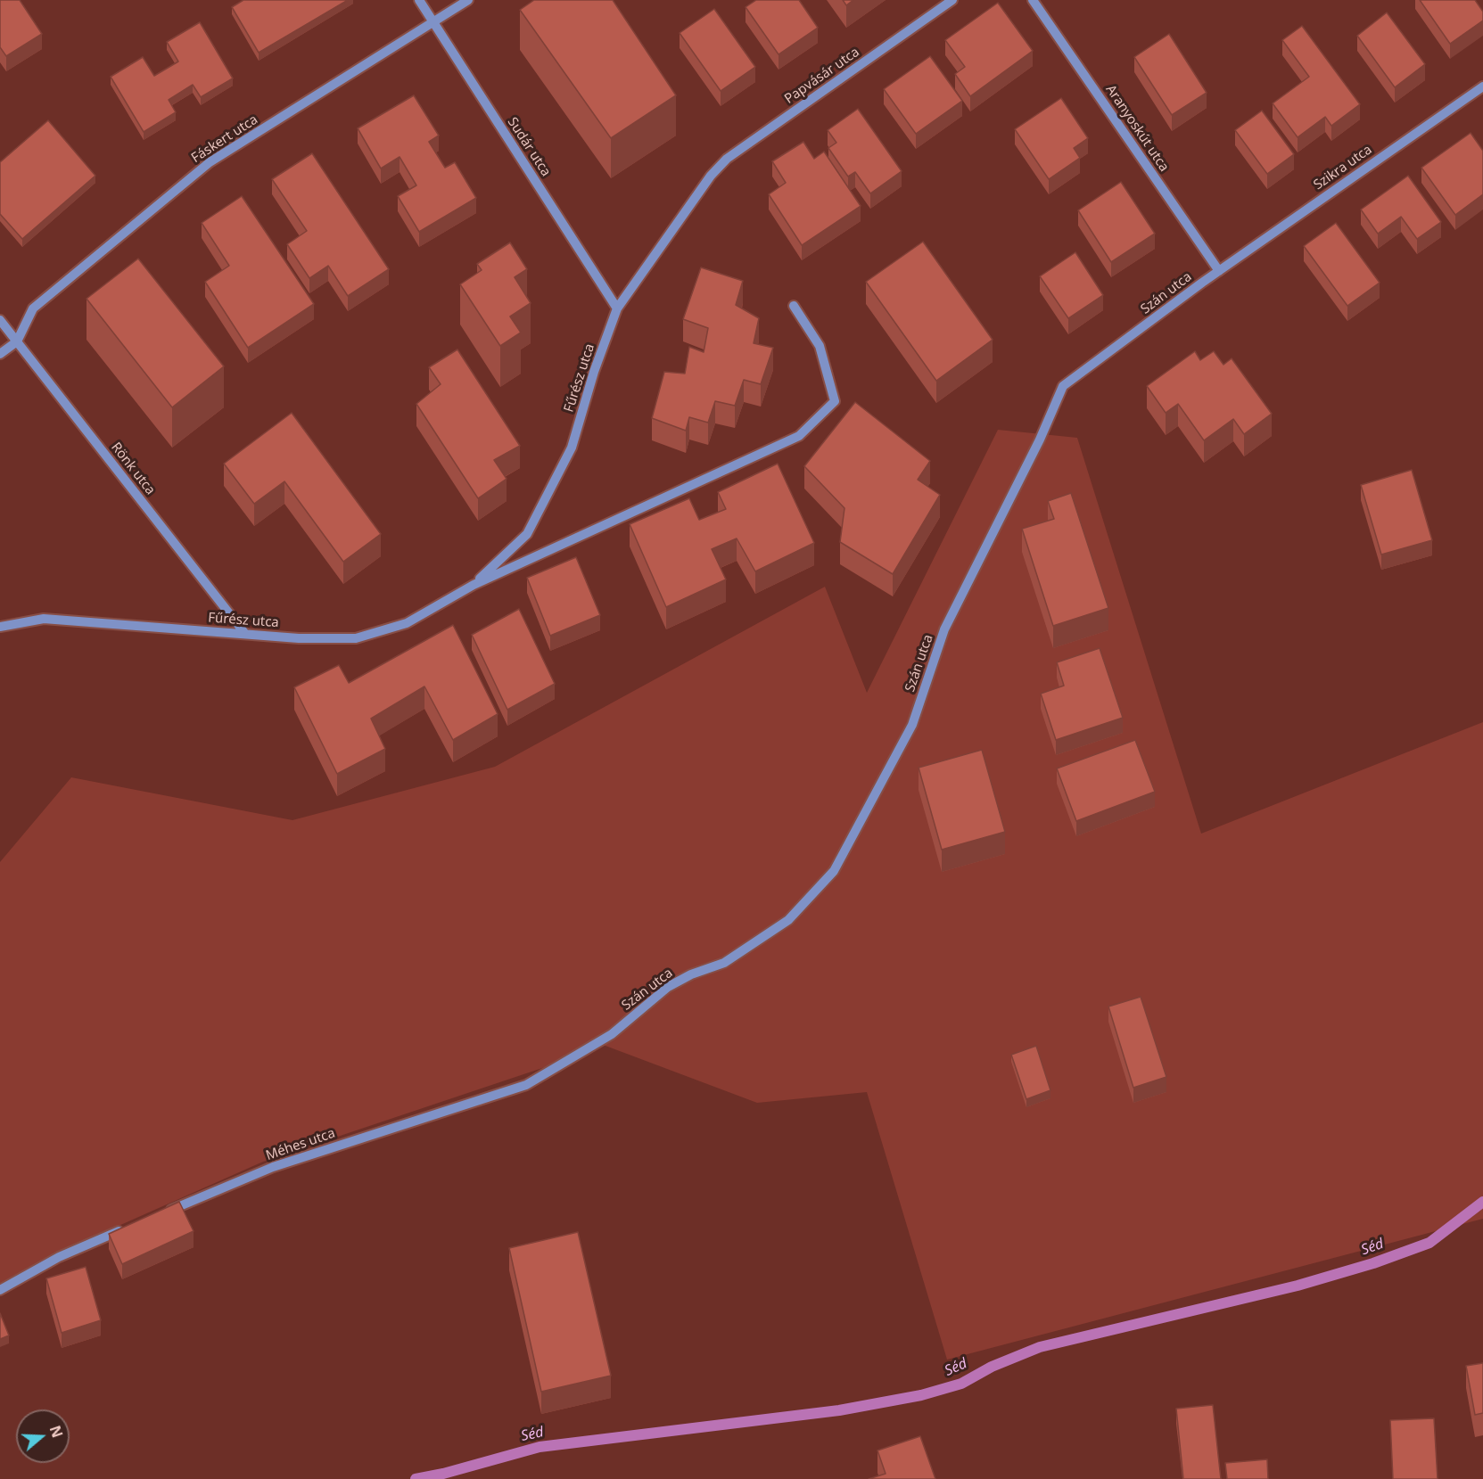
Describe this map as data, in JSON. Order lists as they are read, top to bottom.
{
  "streets": {
    "street": [
      "Papvásár utca",
      "Aranyoskút utca",
      "Fáskert utca",
      "Sudár utca",
      "Szikra utca",
      "Szán utca",
      "Fűrész utca",
      "Rönk utca",
      "Méhes utca"
    ]
  },
  "crossings": [
    ["Papvásár utca", "Fűrész utca"],
    ["Aranyoskút utca", "Szikra utca"],
    ["Aranyoskút utca", "Szán utca"],
    ["Fáskert utca", "Sudár utca"],
    ["Fáskert utca", "Rönk utca"],
    ["Sudár utca", "Fűrész utca"],
    ["Szikra utca", "Szán utca"],
    ["Szán utca", "Méhes utca"],
    ["Fűrész utca", "Rönk utca"]
  ],
  "water": ["Séd"],
  "north": "right"
}
